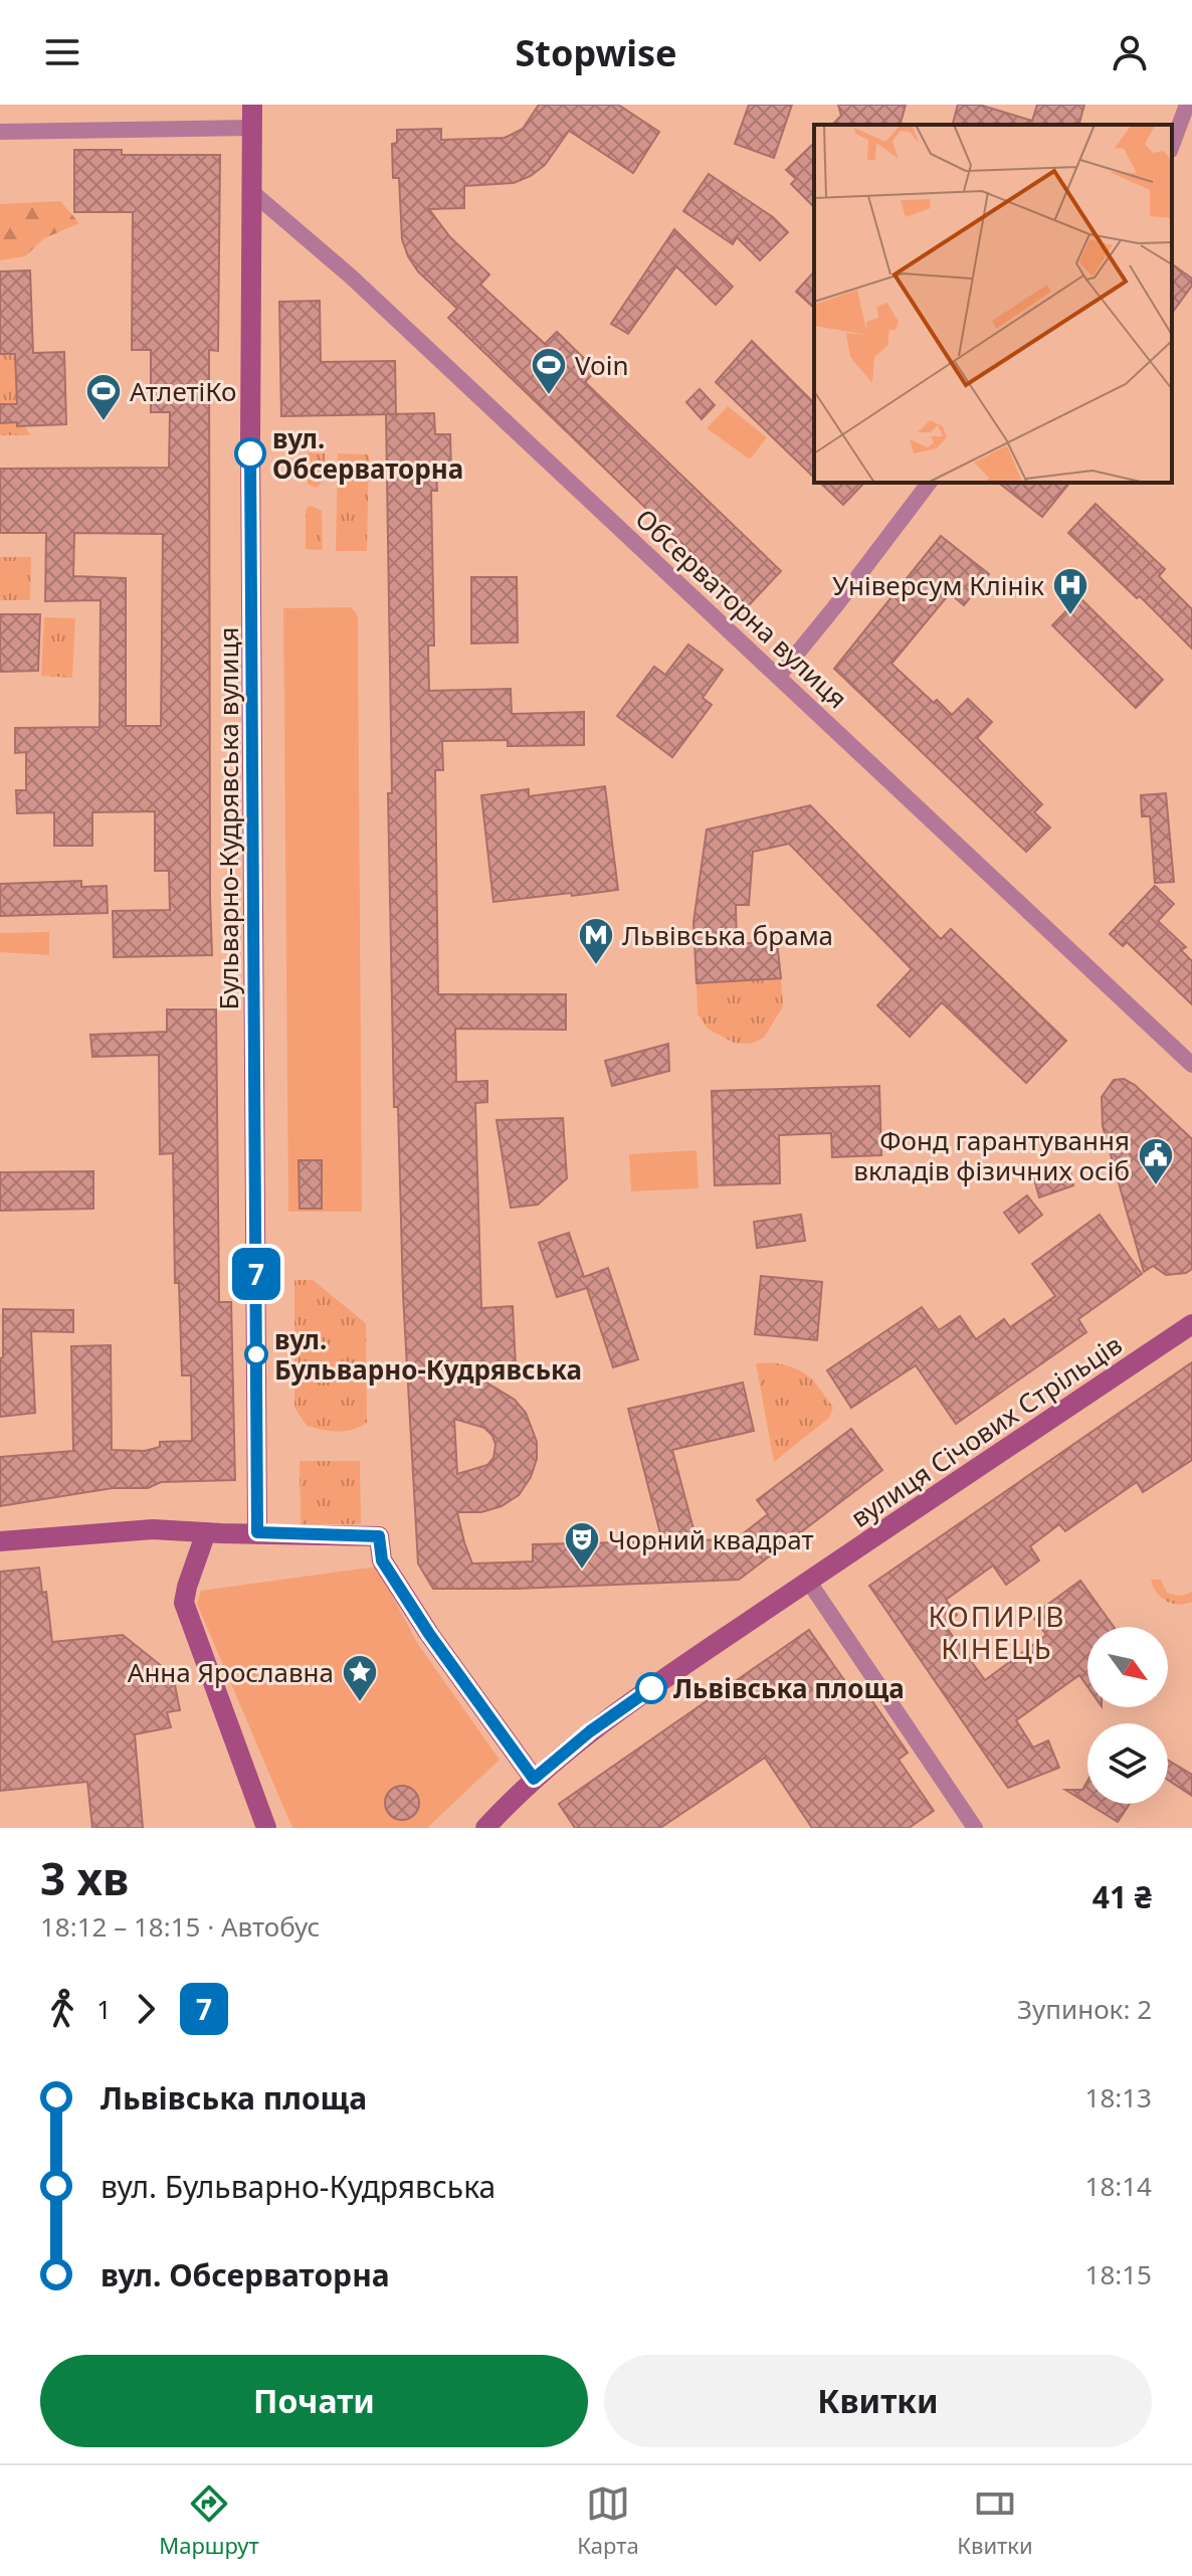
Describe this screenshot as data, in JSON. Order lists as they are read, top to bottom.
{
  "streets": {
    "main road": ["Бульварно-Кудрявська вулиця", "вулиця Січових Стрільців"],
    "street": ["Обсерваторна вулиця"]
  },
  "crossings": [
    ["Обсерваторна вулиця", "Бульварно-Кудрявська вулиця"]
  ],
  "districts": ["КОПИРІВ КІНЕЦЬ"],
  "places": {
    "sports": ["Voin", "АтлетіКо"],
    "other": ["вул. Обсерваторна", "вул. Бульварно-Кудрявська", "Львівська площа"],
    "hospital": ["Універсум Клінік"],
    "metro station": ["Львівська брама"],
    "public building": ["Фонд гарантування вкладів фізичних осіб"],
    "theatre": ["Чорний квадрат"],
    "place": ["Анна Ярославна"]
  },
  "lines": ["bus line 7"],
  "north": "bottom right",
  "page": {
    "header": "Stopwise",
    "on_map": "7",
    "heading": ["3 хв", "18:12 – 18:15 · Автобус", "41 ₴"],
    "legs": ["1", "7", "Зупинок: 2"],
    "list": [
      {
        "name": "Львівська площа",
        "value": "18:13"
      },
      {
        "name": "вул. Бульварно-Кудрявська",
        "value": "18:14"
      },
      {
        "name": "вул. Обсерваторна",
        "value": "18:15"
      }
    ],
    "buttons": ["Почати", "Квитки"],
    "tabs": ["Маршрут", "Карта", "Квитки"]
  }
}
